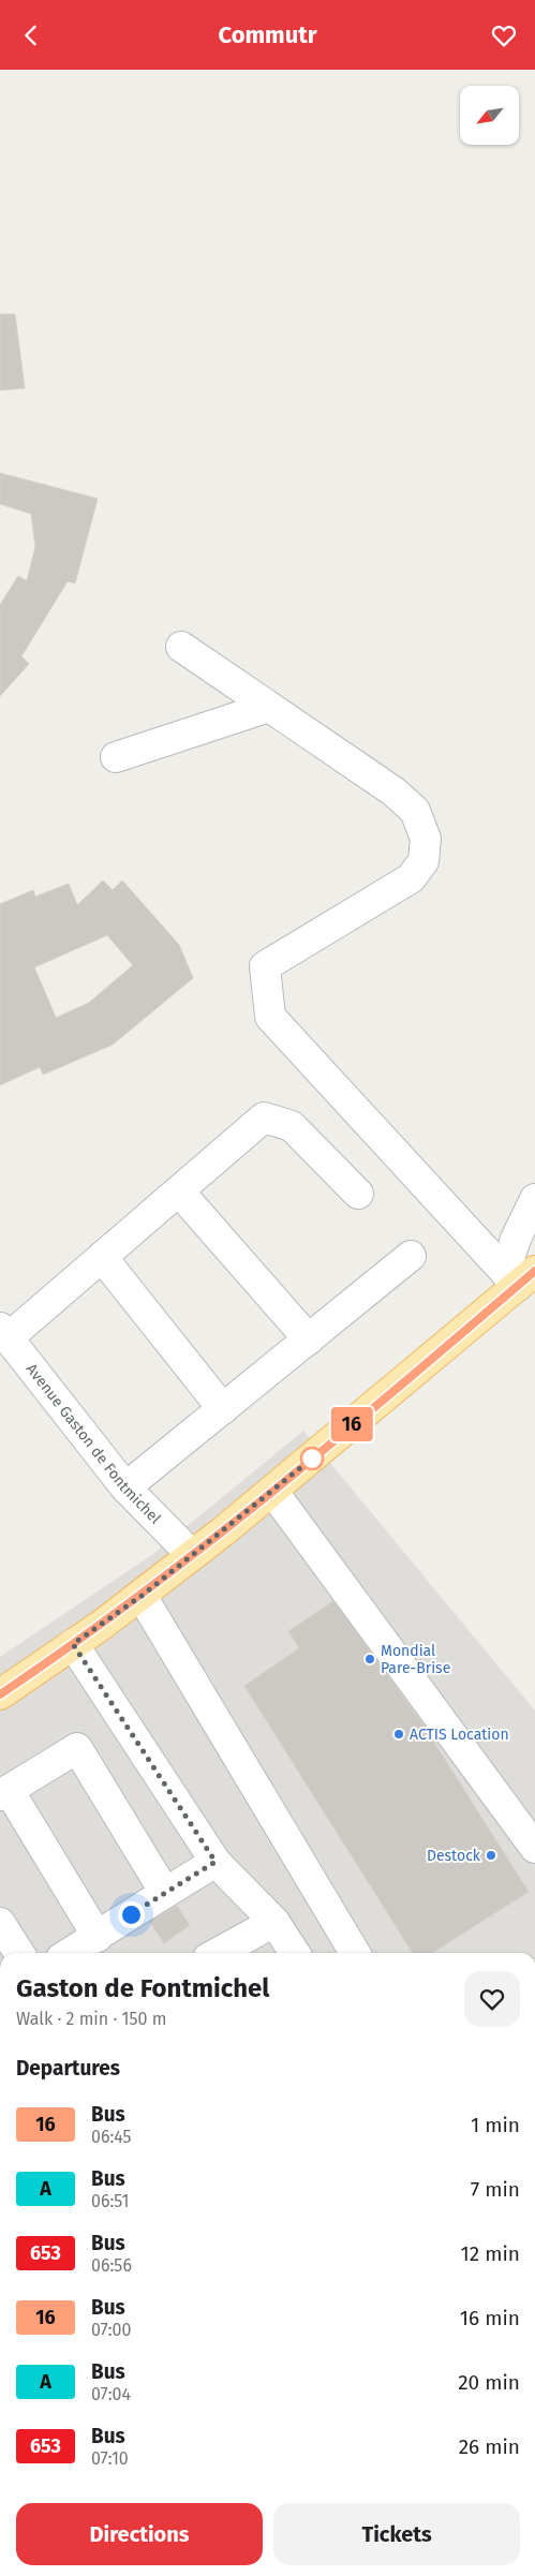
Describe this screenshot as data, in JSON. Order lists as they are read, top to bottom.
{
  "streets": {
    "street": ["Avenue Gaston de Fontmichel"]
  },
  "places": ["Mondial Pare-Brise", "ACTIS Location", "Destock"],
  "lines": ["bus line 16"],
  "north": "bottom left",
  "page": {
    "header": "Commutr",
    "on_map": "16",
    "heading": [
      ["Gaston de Fontmichel", "Walk · 2 min · 150 m"],
      "Departures"
    ],
    "list": [
      {
        "mark": "16",
        "name": "Bus",
        "note": "06:45",
        "value": "1 min"
      },
      {
        "mark": "A",
        "name": "Bus",
        "note": "06:51",
        "value": "7 min"
      },
      {
        "mark": "653",
        "name": "Bus",
        "note": "06:56",
        "value": "12 min"
      },
      {
        "mark": "16",
        "name": "Bus",
        "note": "07:00",
        "value": "16 min"
      },
      {
        "mark": "A",
        "name": "Bus",
        "note": "07:04",
        "value": "20 min"
      },
      {
        "mark": "653",
        "name": "Bus",
        "note": "07:10",
        "value": "26 min"
      }
    ],
    "buttons": ["Directions", "Tickets"]
  }
}
